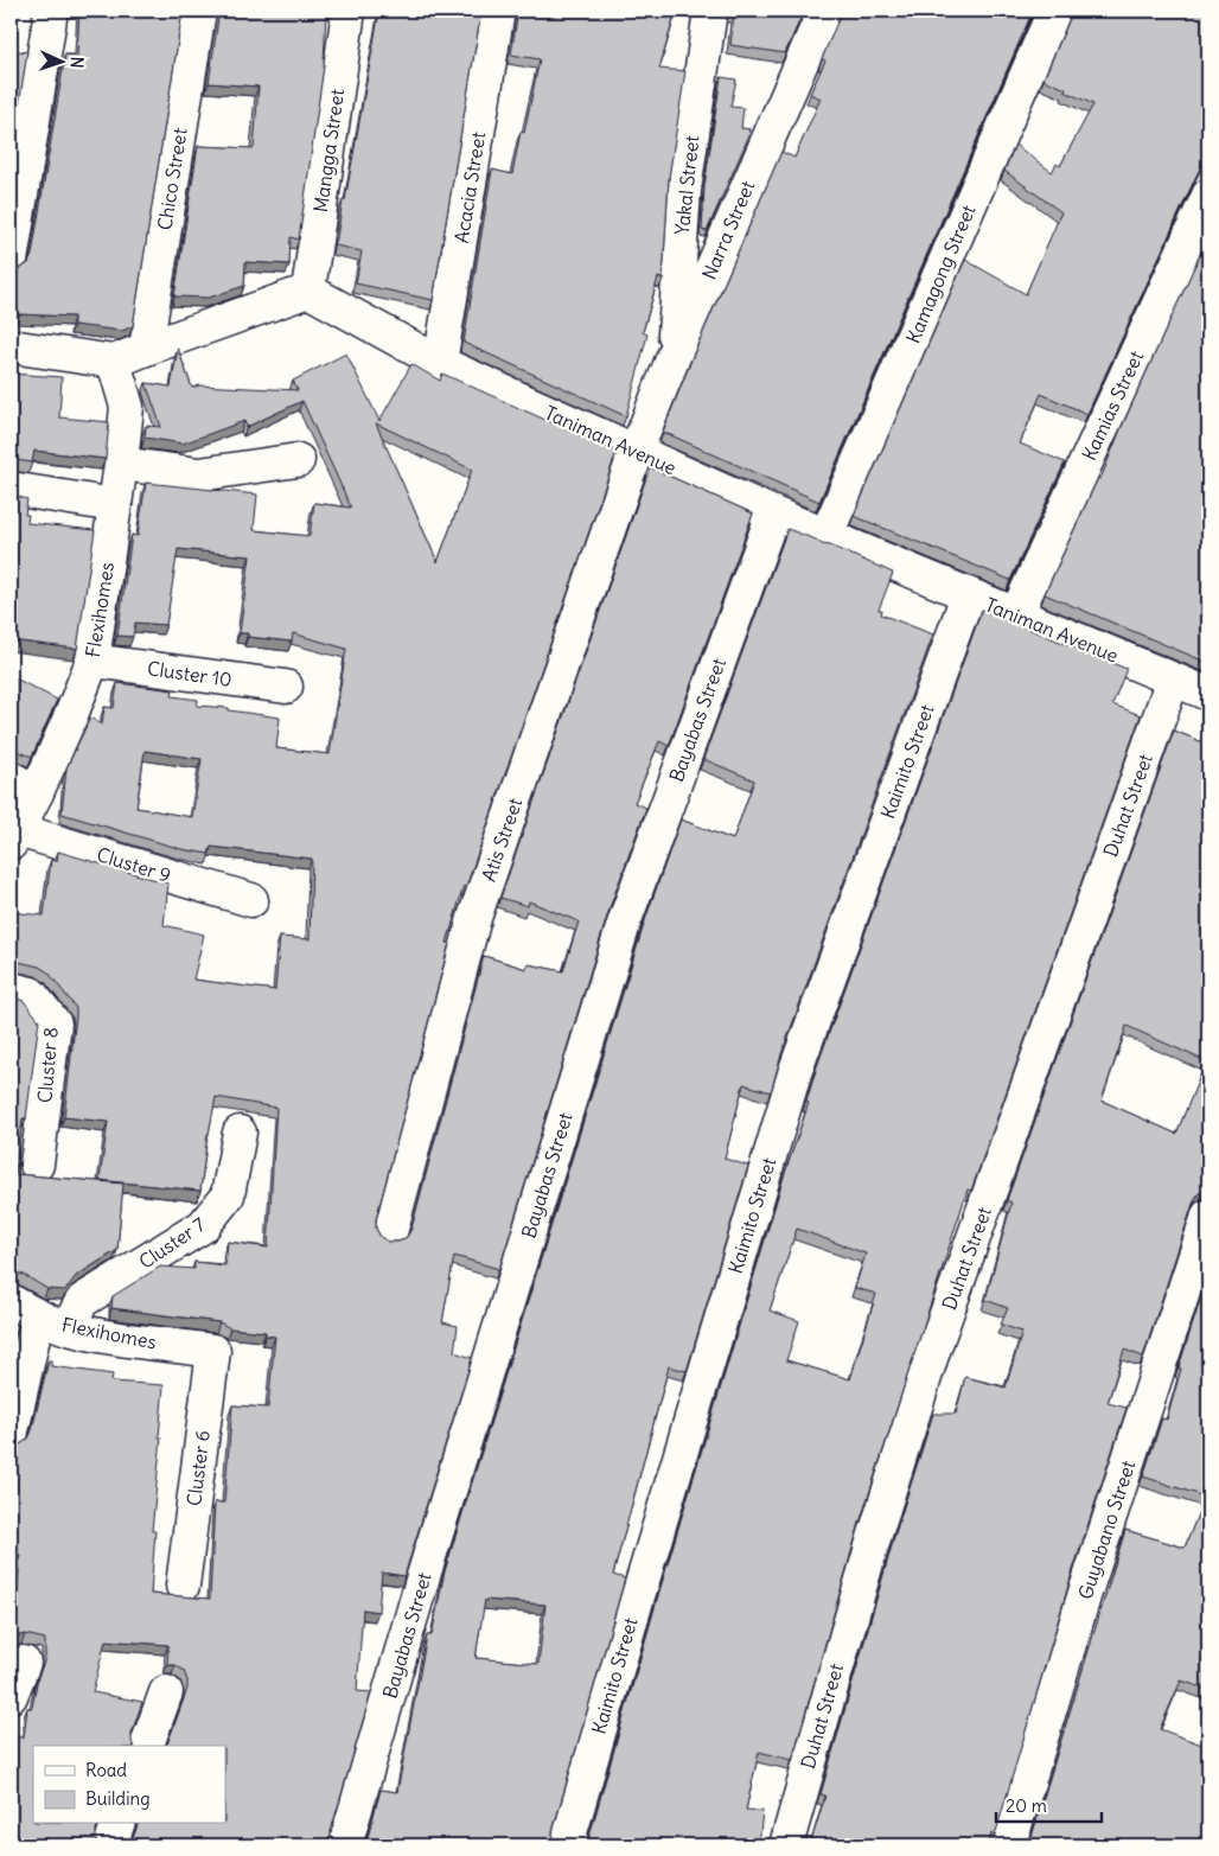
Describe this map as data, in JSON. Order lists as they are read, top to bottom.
{
  "streets": {
    "street": [
      "Mangga Street",
      "Chico Street",
      "Yakal Street",
      "Acacia Street",
      "Narra Street",
      "Kamagong Street",
      "Kamias Street",
      "Taniman Avenue",
      "Flexihomes",
      "Cluster 10",
      "Bayabas Street",
      "Kaimito Street",
      "Duhat Street",
      "Atis Street",
      "Cluster 9",
      "Cluster 8",
      "Cluster 7",
      "Cluster 6",
      "Guyabano Street"
    ]
  },
  "crossings": [
    ["Mangga Street", "Taniman Avenue"],
    ["Yakal Street", "Narra Street"],
    ["Acacia Street", "Taniman Avenue"],
    ["Narra Street", "Taniman Avenue"],
    ["Narra Street", "Atis Street"],
    ["Kamagong Street", "Taniman Avenue"],
    ["Kamias Street", "Taniman Avenue"],
    ["Taniman Avenue", "Bayabas Street"],
    ["Taniman Avenue", "Kaimito Street"],
    ["Taniman Avenue", "Duhat Street"],
    ["Taniman Avenue", "Atis Street"],
    ["Flexihomes", "Cluster 10"],
    ["Flexihomes", "Cluster 9"],
    ["Flexihomes", "Cluster 7"],
    ["Flexihomes", "Cluster 6"]
  ],
  "legend": ["Road", "Building"],
  "scale_bar": "20 m",
  "north": "right"
}
